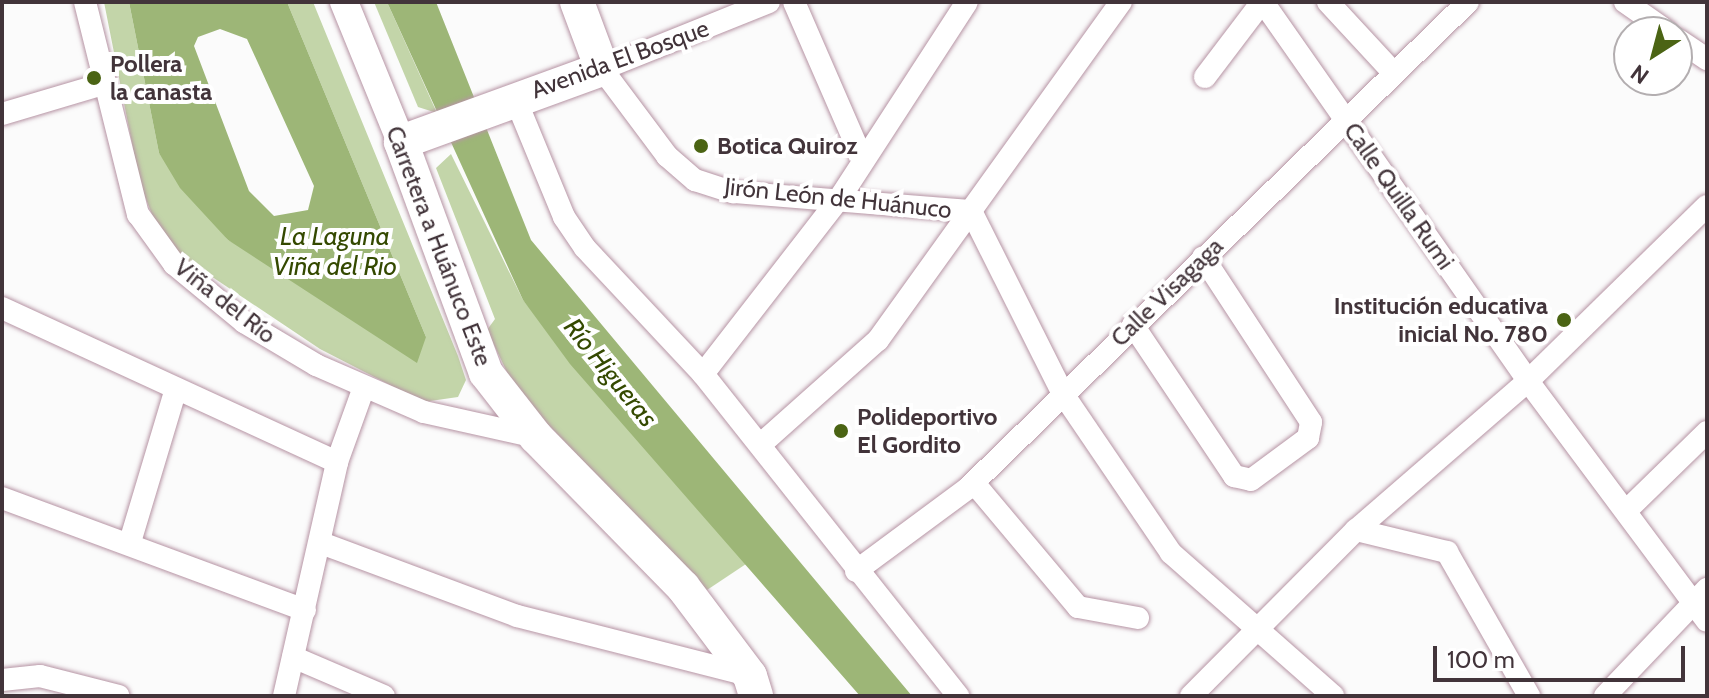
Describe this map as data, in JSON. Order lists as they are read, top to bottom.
{
  "streets": {
    "highway": ["Avenida El Bosque", "Jirón León de Huánuco", "Carretera a Huánuco Este"],
    "street": ["Calle Quilla Rumi", "Calle Visagaga", "Viña del Río"]
  },
  "crossings": [
    ["Avenida El Bosque", "Jirón León de Huánuco"],
    ["Avenida El Bosque", "Carretera a Huánuco Este"],
    ["Calle Quilla Rumi", "Calle Visagaga"],
    ["Jirón León de Huánuco", "Calle Visagaga"],
    ["Carretera a Huánuco Este", "Viña del Río"]
  ],
  "water": ["La Laguna Viña del Rio", "Río Higueras"],
  "places": [
    "Pollera la canasta",
    "Botica Quiroz",
    "Institución educativa inicial No. 780",
    "Polideportivo El Gordito"
  ],
  "scale_bar": "100 m",
  "north": "bottom left"
}
